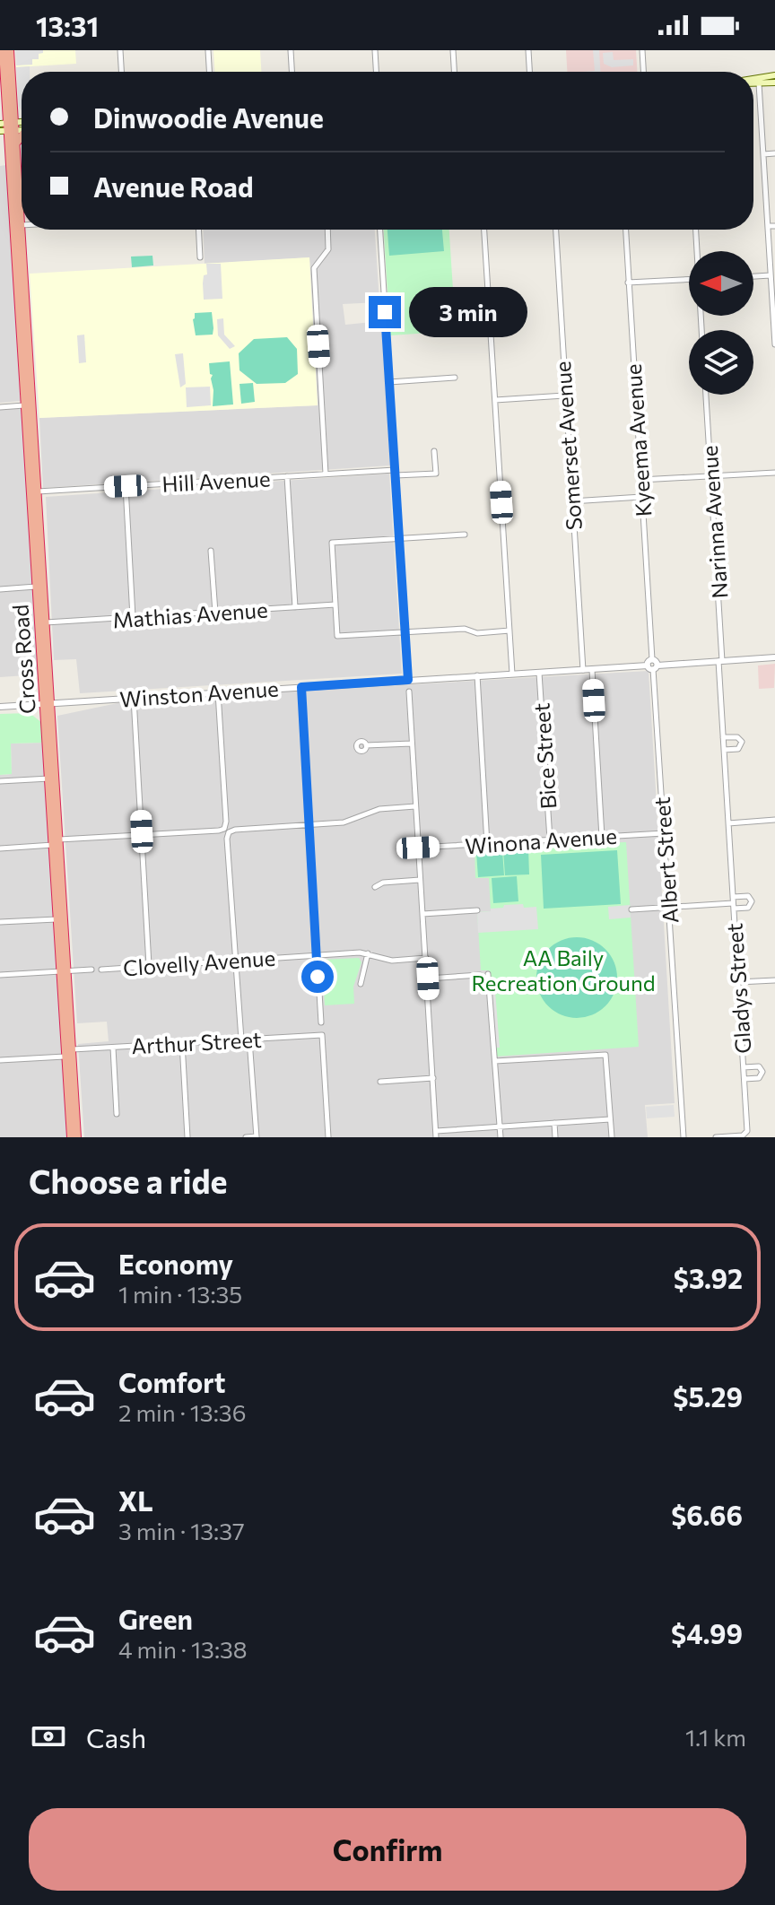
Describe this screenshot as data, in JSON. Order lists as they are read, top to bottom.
{
  "streets": {
    "highway": ["Cross Road"],
    "street": [
      "Kyeema Avenue",
      "Somerset Avenue",
      "Hill Avenue",
      "Narinna Avenue",
      "Mathias Avenue",
      "Winston Avenue",
      "Bice Street",
      "Winona Avenue",
      "Albert Street",
      "Clovelly Avenue",
      "Gladys Street",
      "Arthur Street"
    ]
  },
  "crossings": [
    ["Somerset Avenue", "Winston Avenue"],
    ["Hill Avenue", "Cross Road"],
    ["Narinna Avenue", "Winston Avenue"],
    ["Narinna Avenue", "Gladys Street"],
    ["Mathias Avenue", "Cross Road"],
    ["Cross Road", "Winston Avenue"],
    ["Cross Road", "Clovelly Avenue"],
    ["Cross Road", "Arthur Street"],
    ["Winston Avenue", "Bice Street"],
    ["Winston Avenue", "Albert Street"],
    ["Winston Avenue", "Gladys Street"],
    ["Bice Street", "Winona Avenue"],
    ["Winona Avenue", "Albert Street"]
  ],
  "parks": ["AA Baily Recreation Ground"],
  "north": "left",
  "page": {
    "status": "13:31",
    "banner": ["Dinwoodie Avenue", "Avenue Road"],
    "bubble": "3 min",
    "heading": "Choose a ride",
    "list": [
      {
        "name": "Economy",
        "note": "1 min · 13:35",
        "value": "$3.92"
      },
      {
        "name": "Comfort",
        "note": "2 min · 13:36",
        "value": "$5.29"
      },
      {
        "name": "XL",
        "note": "3 min · 13:37",
        "value": "$6.66"
      },
      {
        "name": "Green",
        "note": "4 min · 13:38",
        "value": "$4.99"
      }
    ],
    "pay": ["Cash", "1.1 km"],
    "buttons": "Confirm"
  }
}
